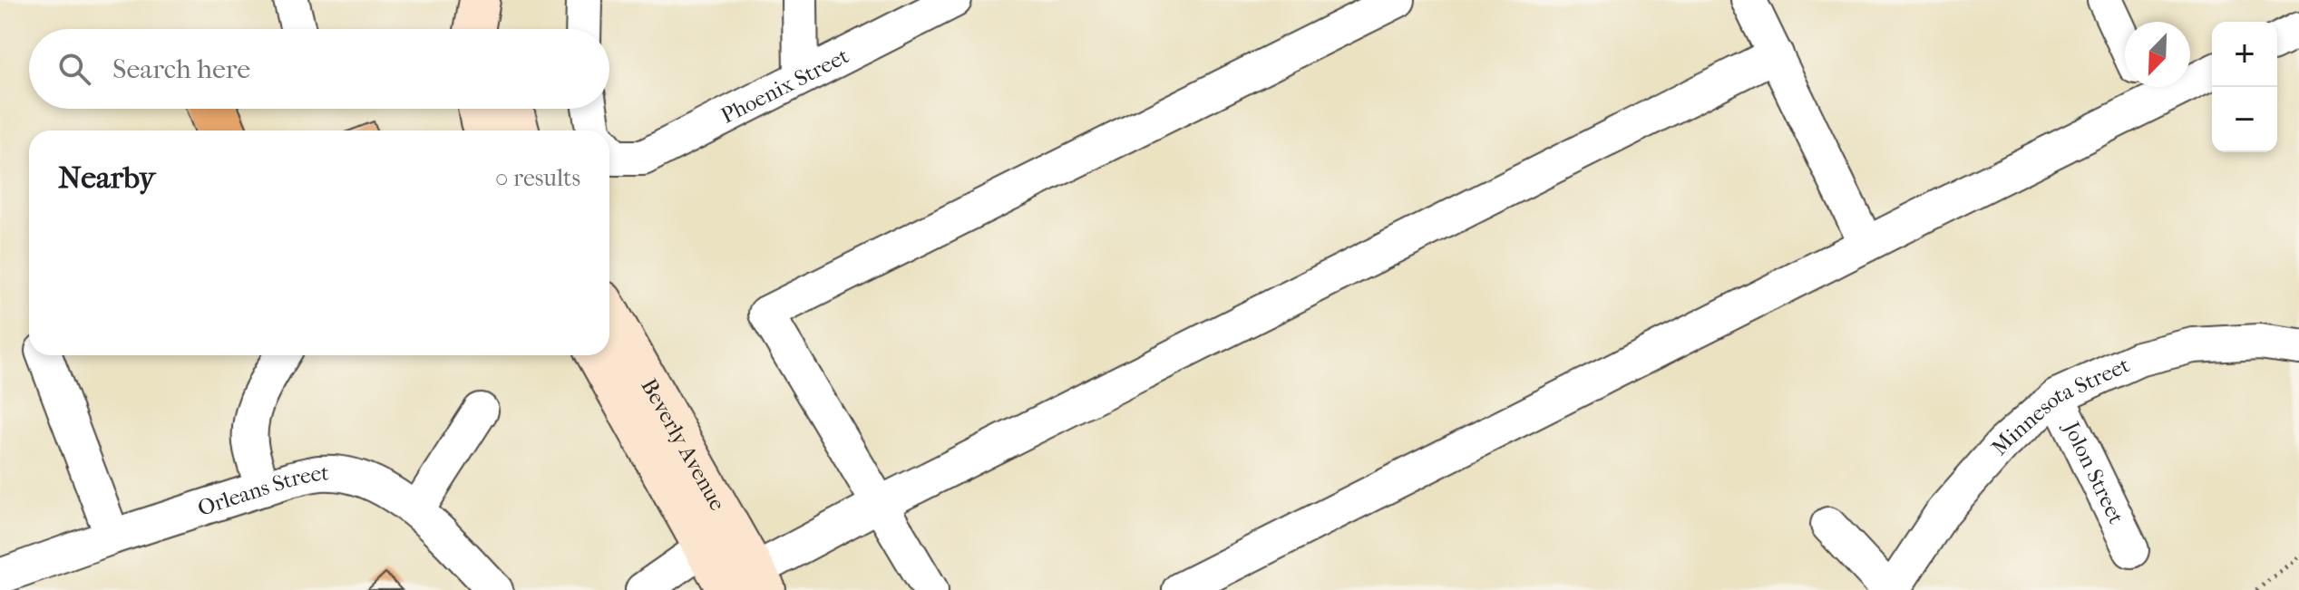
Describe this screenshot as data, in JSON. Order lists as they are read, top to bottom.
{
  "streets": {
    "street": [
      "Phoenix Street",
      "Minnesota Street",
      "Beverly Avenue",
      "Jolon Street",
      "Orleans Street"
    ]
  },
  "crossings": [
    ["Minnesota Street", "Jolon Street"]
  ],
  "north": "bottom left",
  "page": {
    "map_buttons": ["+", "−"],
    "search": "Search here",
    "heading": ["Nearby", "0 results"]
  }
}
